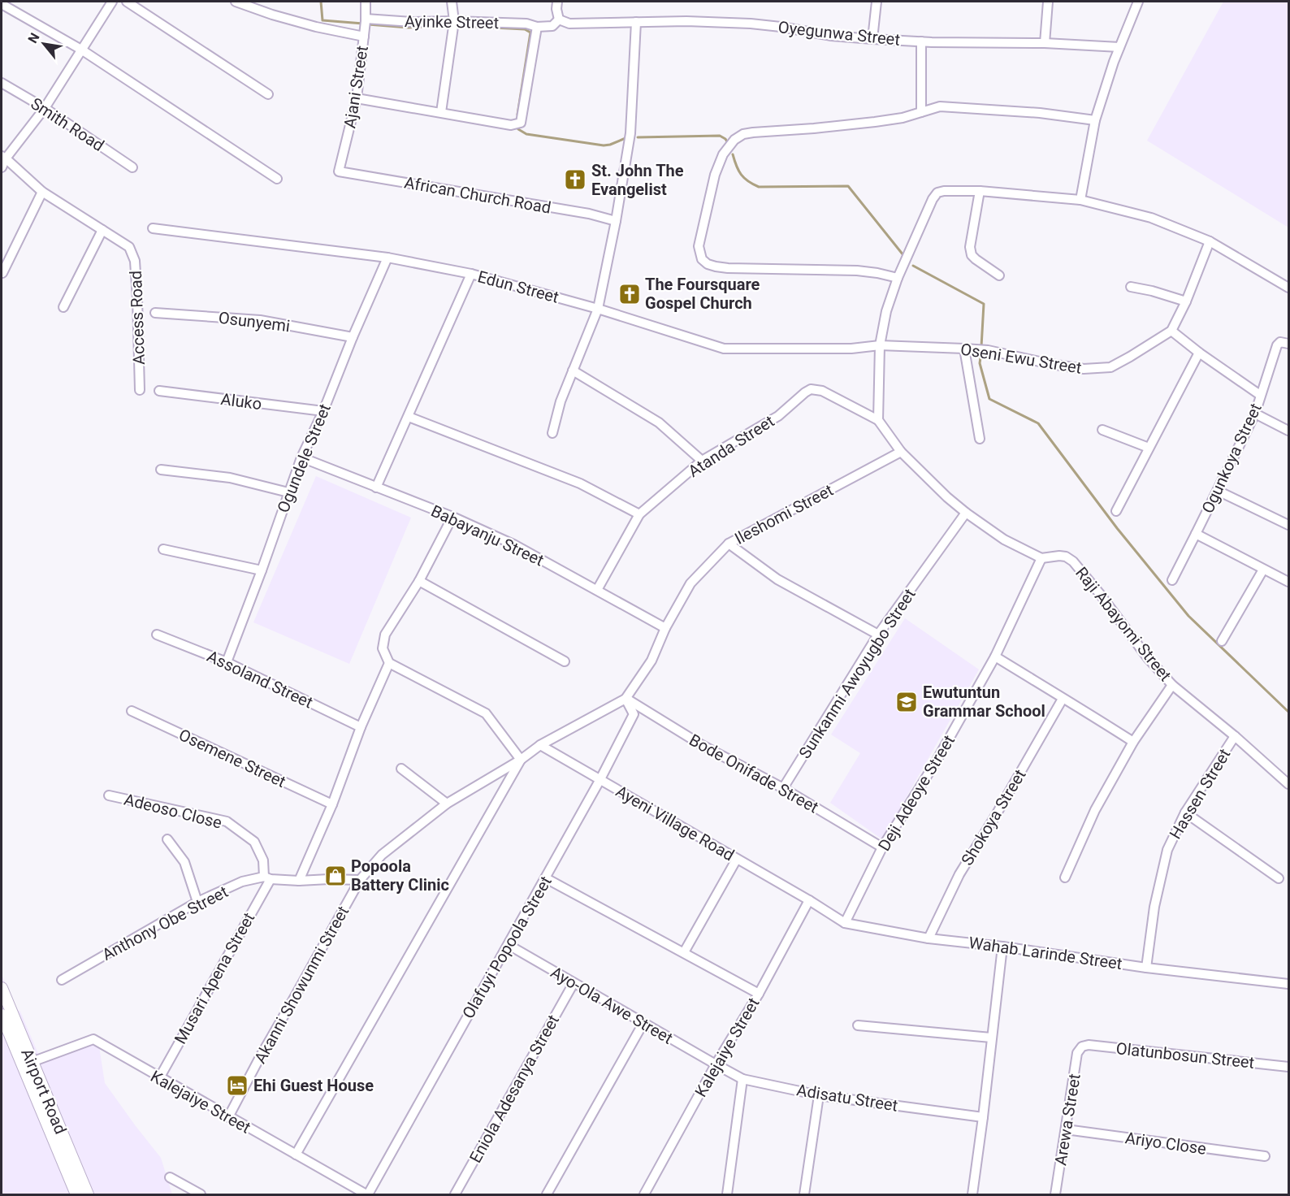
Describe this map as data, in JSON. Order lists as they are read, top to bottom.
{
  "streets": {
    "main road": ["Airport Road"],
    "street": [
      "Ayinke Street",
      "Oyegunwa Street",
      "Ajani Street",
      "Smith Road",
      "African Church Road",
      "Edun Street",
      "Access Road",
      "Osunyemi",
      "Oseni Ewu Street",
      "Aluko",
      "Atanda Street",
      "Ogundele Street",
      "Ogunkoya Street",
      "Ileshomi Street",
      "Babayanju Street",
      "Raji Abayomi Street",
      "Sunkanmi Awoyugbo Street",
      "Assoland Street",
      "Osemene Street",
      "Bode Onifade Street",
      "Deji Adeoye Street",
      "Hassen Street",
      "Adeoso Close",
      "Shokoya Street",
      "Ayeni Village Road",
      "Anthony Obe Street",
      "Olafuyi Popoola Street",
      "Wahab Larinde Street",
      "Musari Apena Street",
      "Akanni Showunmi Street",
      "Ayo-Ola Awe Street",
      "Kalejaiye Street",
      "Olatunbosun Street",
      "Eniola Adesanya Street",
      "Adisatu Street",
      "Arewa Street",
      "Ariyo Close"
    ]
  },
  "crossings": [
    ["Ayinke Street", "Ajani Street"],
    ["Ajani Street", "African Church Road"],
    ["Edun Street", "Oseni Ewu Street"],
    ["Edun Street", "Ogundele Street"],
    ["Osunyemi", "Ogundele Street"],
    ["Aluko", "Ogundele Street"],
    ["Atanda Street", "Babayanju Street"],
    ["Ogundele Street", "Babayanju Street"],
    ["Ogundele Street", "Assoland Street"],
    ["Ileshomi Street", "Babayanju Street"],
    ["Ileshomi Street", "Bode Onifade Street"],
    ["Ileshomi Street", "Olafuyi Popoola Street"],
    ["Ileshomi Street", "Akanni Showunmi Street"],
    ["Raji Abayomi Street", "Deji Adeoye Street"],
    ["Raji Abayomi Street", "Hassen Street"],
    ["Sunkanmi Awoyugbo Street", "Bode Onifade Street"],
    ["Bode Onifade Street", "Deji Adeoye Street"],
    ["Bode Onifade Street", "Olafuyi Popoola Street"],
    ["Bode Onifade Street", "Akanni Showunmi Street"],
    ["Deji Adeoye Street", "Wahab Larinde Street"],
    ["Hassen Street", "Wahab Larinde Street"],
    ["Adeoso Close", "Anthony Obe Street"],
    ["Adeoso Close", "Musari Apena Street"],
    ["Shokoya Street", "Wahab Larinde Street"],
    ["Ayeni Village Road", "Olafuyi Popoola Street"],
    ["Ayeni Village Road", "Wahab Larinde Street"],
    ["Ayeni Village Road", "Akanni Showunmi Street"],
    ["Ayeni Village Road", "Kalejaiye Street"],
    ["Anthony Obe Street", "Musari Apena Street"],
    ["Anthony Obe Street", "Akanni Showunmi Street"],
    ["Olafuyi Popoola Street", "Akanni Showunmi Street"],
    ["Olafuyi Popoola Street", "Ayo-Ola Awe Street"],
    ["Olafuyi Popoola Street", "Kalejaiye Street"],
    ["Wahab Larinde Street", "Kalejaiye Street"],
    ["Musari Apena Street", "Kalejaiye Street"],
    ["Akanni Showunmi Street", "Kalejaiye Street"],
    ["Ayo-Ola Awe Street", "Kalejaiye Street"],
    ["Ayo-Ola Awe Street", "Eniola Adesanya Street"],
    ["Ayo-Ola Awe Street", "Adisatu Street"],
    ["Kalejaiye Street", "Airport Road"],
    ["Kalejaiye Street", "Adisatu Street"],
    ["Olatunbosun Street", "Arewa Street"],
    ["Arewa Street", "Ariyo Close"]
  ],
  "places": {
    "church": ["St. John The Evangelist", "The Foursquare Gospel Church"],
    "school or university": ["Ewutuntun Grammar School"],
    "shop": ["Popoola Battery Clinic"],
    "hotel": ["Ehi Guest House"]
  },
  "north": "top left"
}
